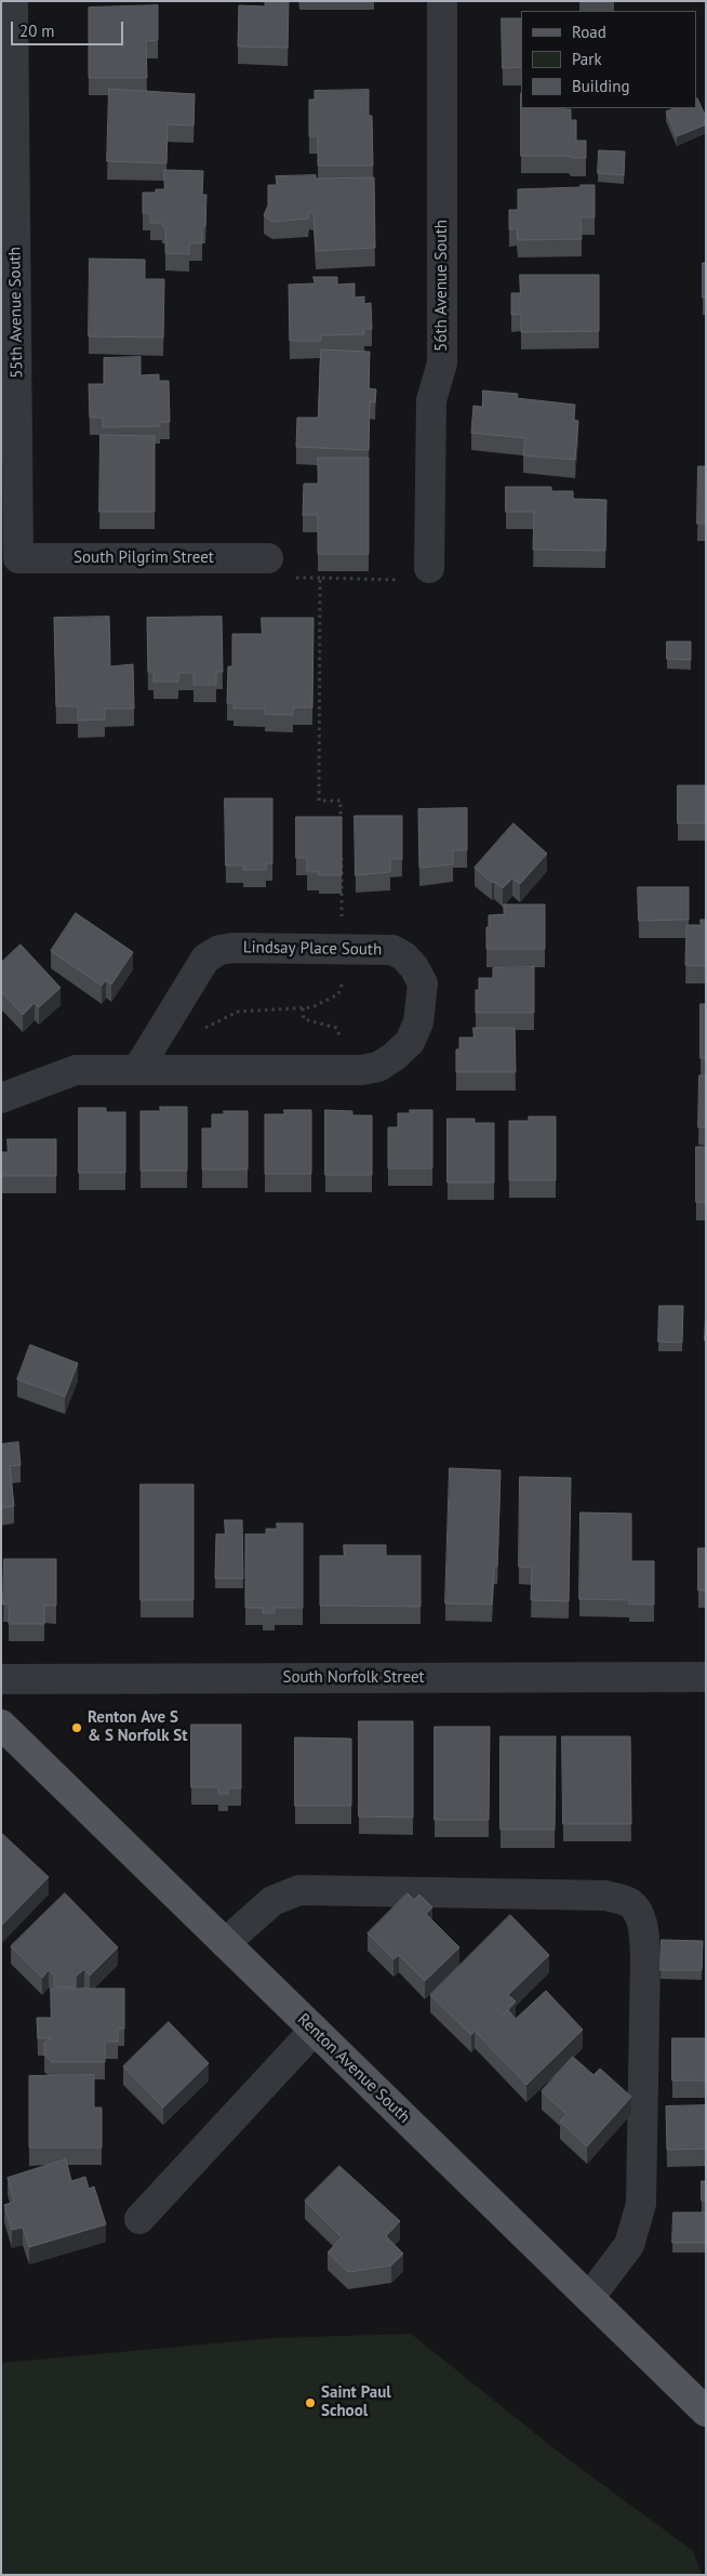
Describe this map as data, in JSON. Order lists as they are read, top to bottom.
{
  "streets": {
    "main road": ["Renton Avenue South"],
    "street": [
      "56th Avenue South",
      "55th Avenue South",
      "South Pilgrim Street",
      "Lindsay Place South",
      "South Norfolk Street"
    ]
  },
  "crossings": [
    ["55th Avenue South", "South Pilgrim Street"]
  ],
  "places": ["Renton Ave S & S Norfolk St", "Saint Paul School"],
  "legend": ["Road", "Park", "Building"],
  "scale_bar": "20 m"
}
